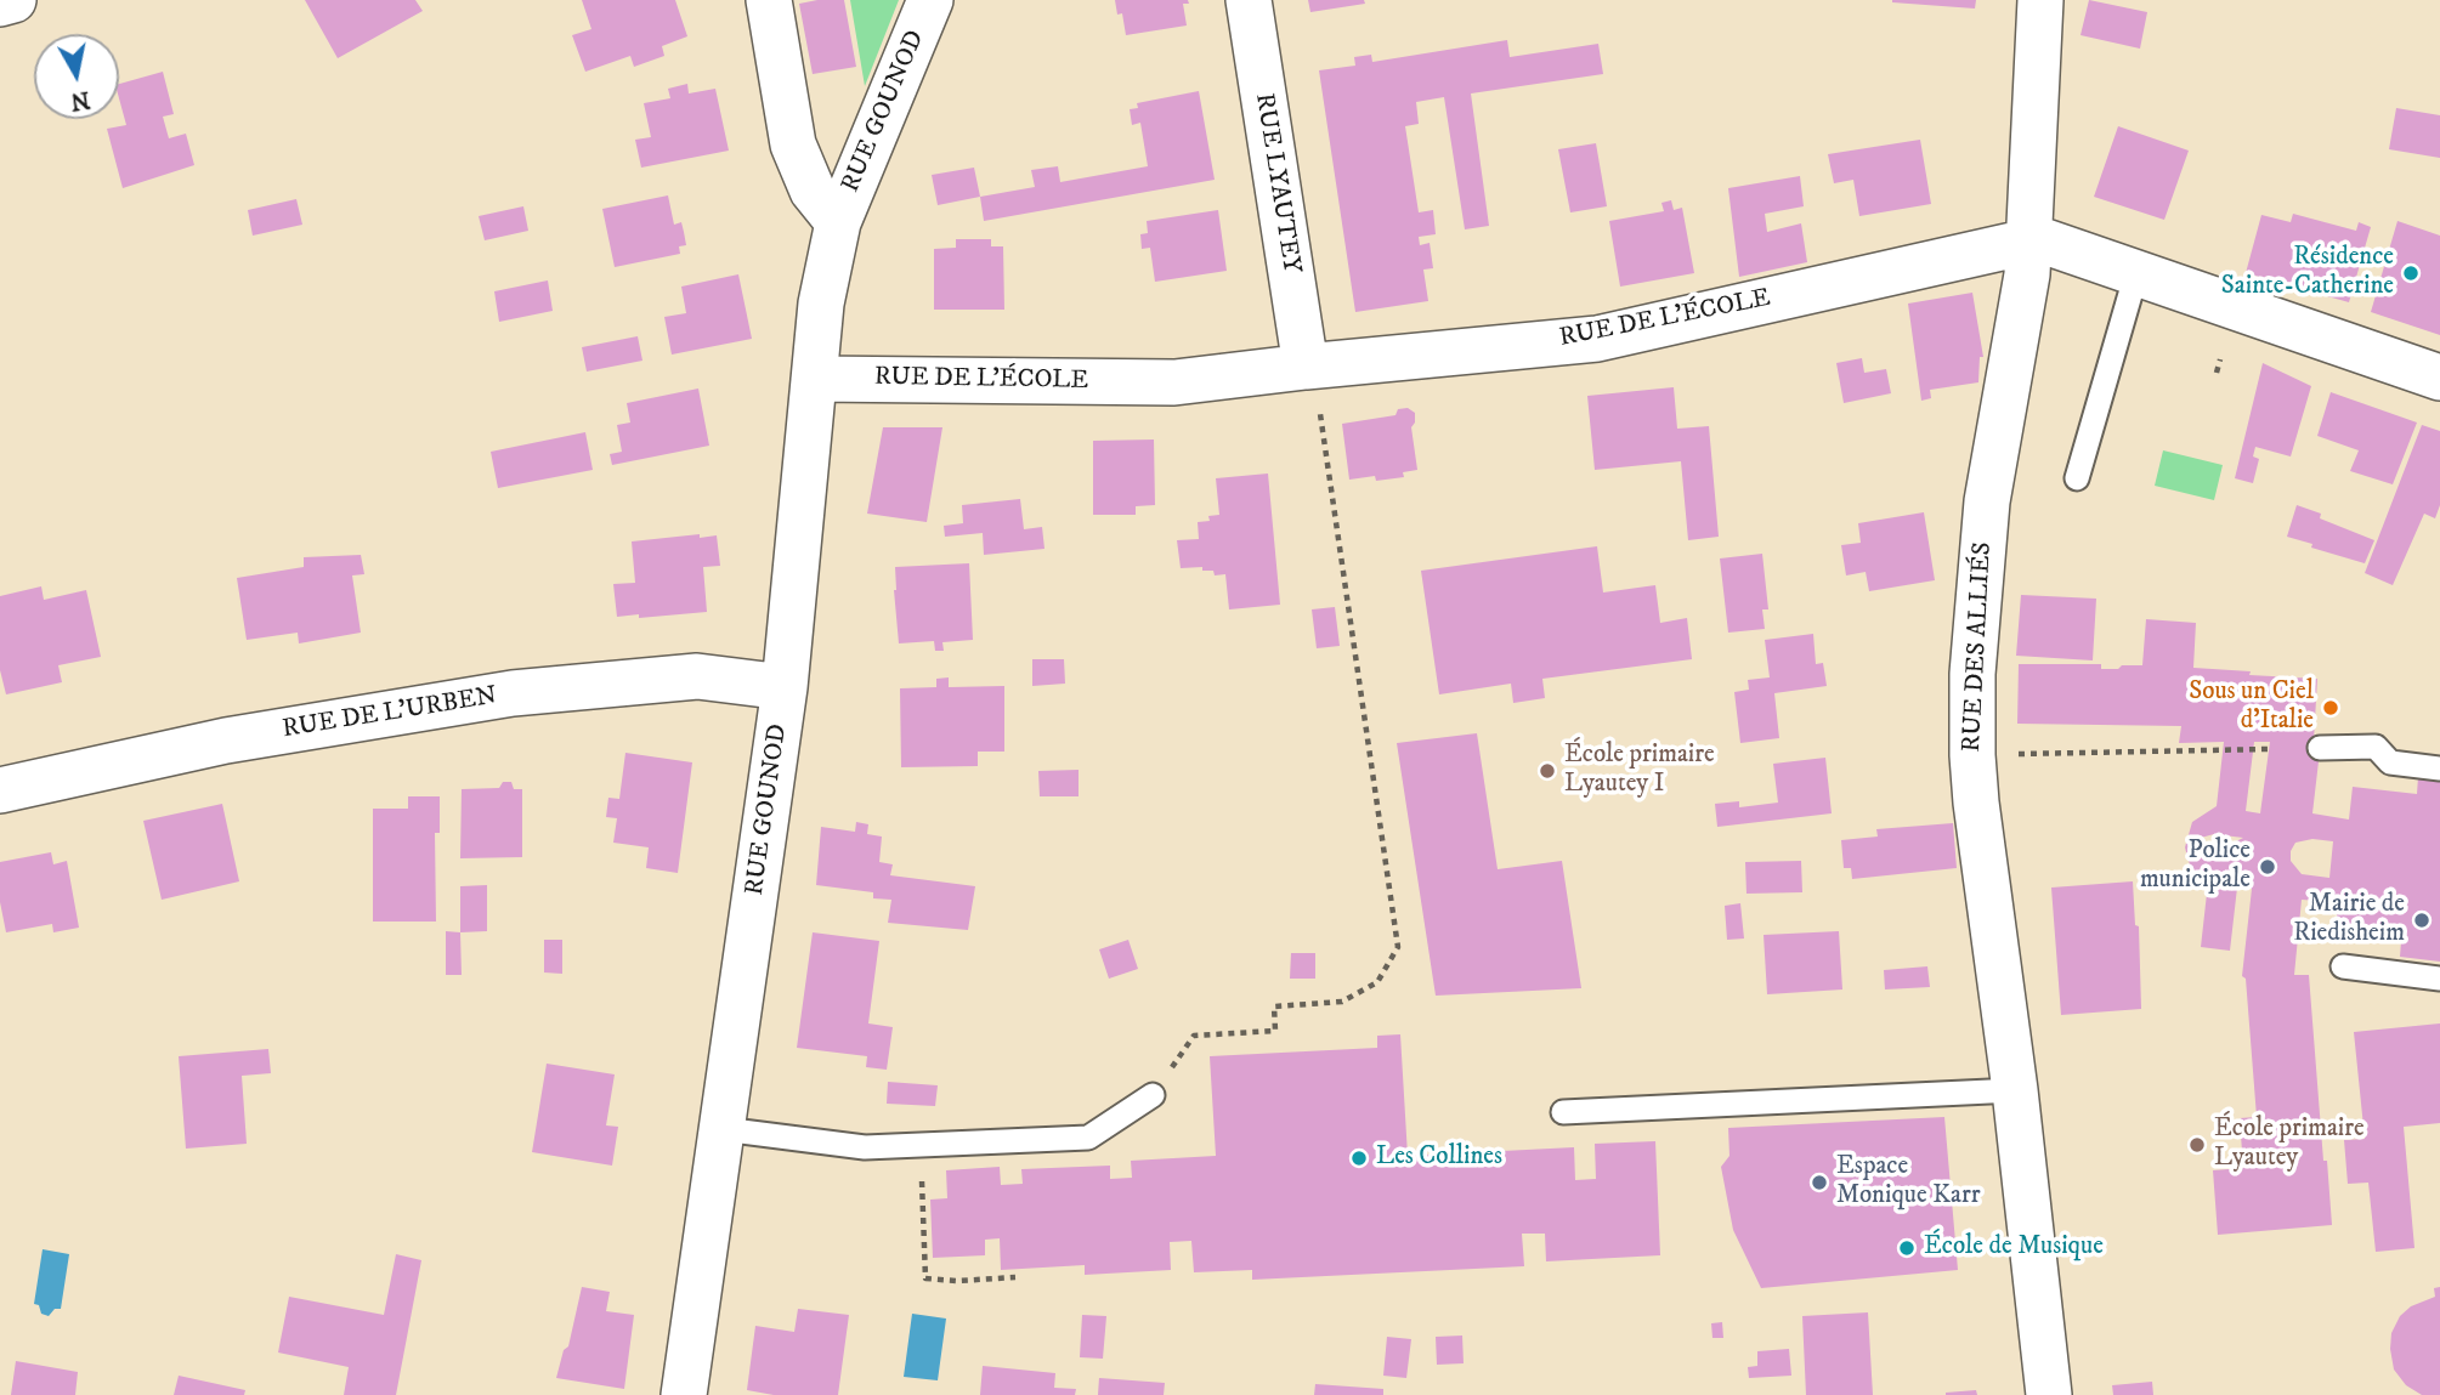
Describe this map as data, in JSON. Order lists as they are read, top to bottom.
{
  "streets": {
    "street": [
      "RUE GOUNOD",
      "RUE LYAUTEY",
      "RUE DE L'ÉCOLE",
      "RUE DES ALLIÉS",
      "RUE DE L'URBEN"
    ]
  },
  "crossings": [
    ["RUE GOUNOD", "RUE DE L'ÉCOLE"],
    ["RUE GOUNOD", "RUE DE L'URBEN"],
    ["RUE LYAUTEY", "RUE DE L'ÉCOLE"],
    ["RUE DE L'ÉCOLE", "RUE DES ALLIÉS"]
  ],
  "places": [
    "Résidence Sainte-Catherine",
    "Sous un Ciel d'Italie",
    "École primaire Lyautey I",
    "Police municipale",
    "Mairie de Riedisheim",
    "École primaire Lyautey",
    "Les Collines",
    "Espace Monique Karr",
    "École de Musique"
  ],
  "north": "bottom"
}
